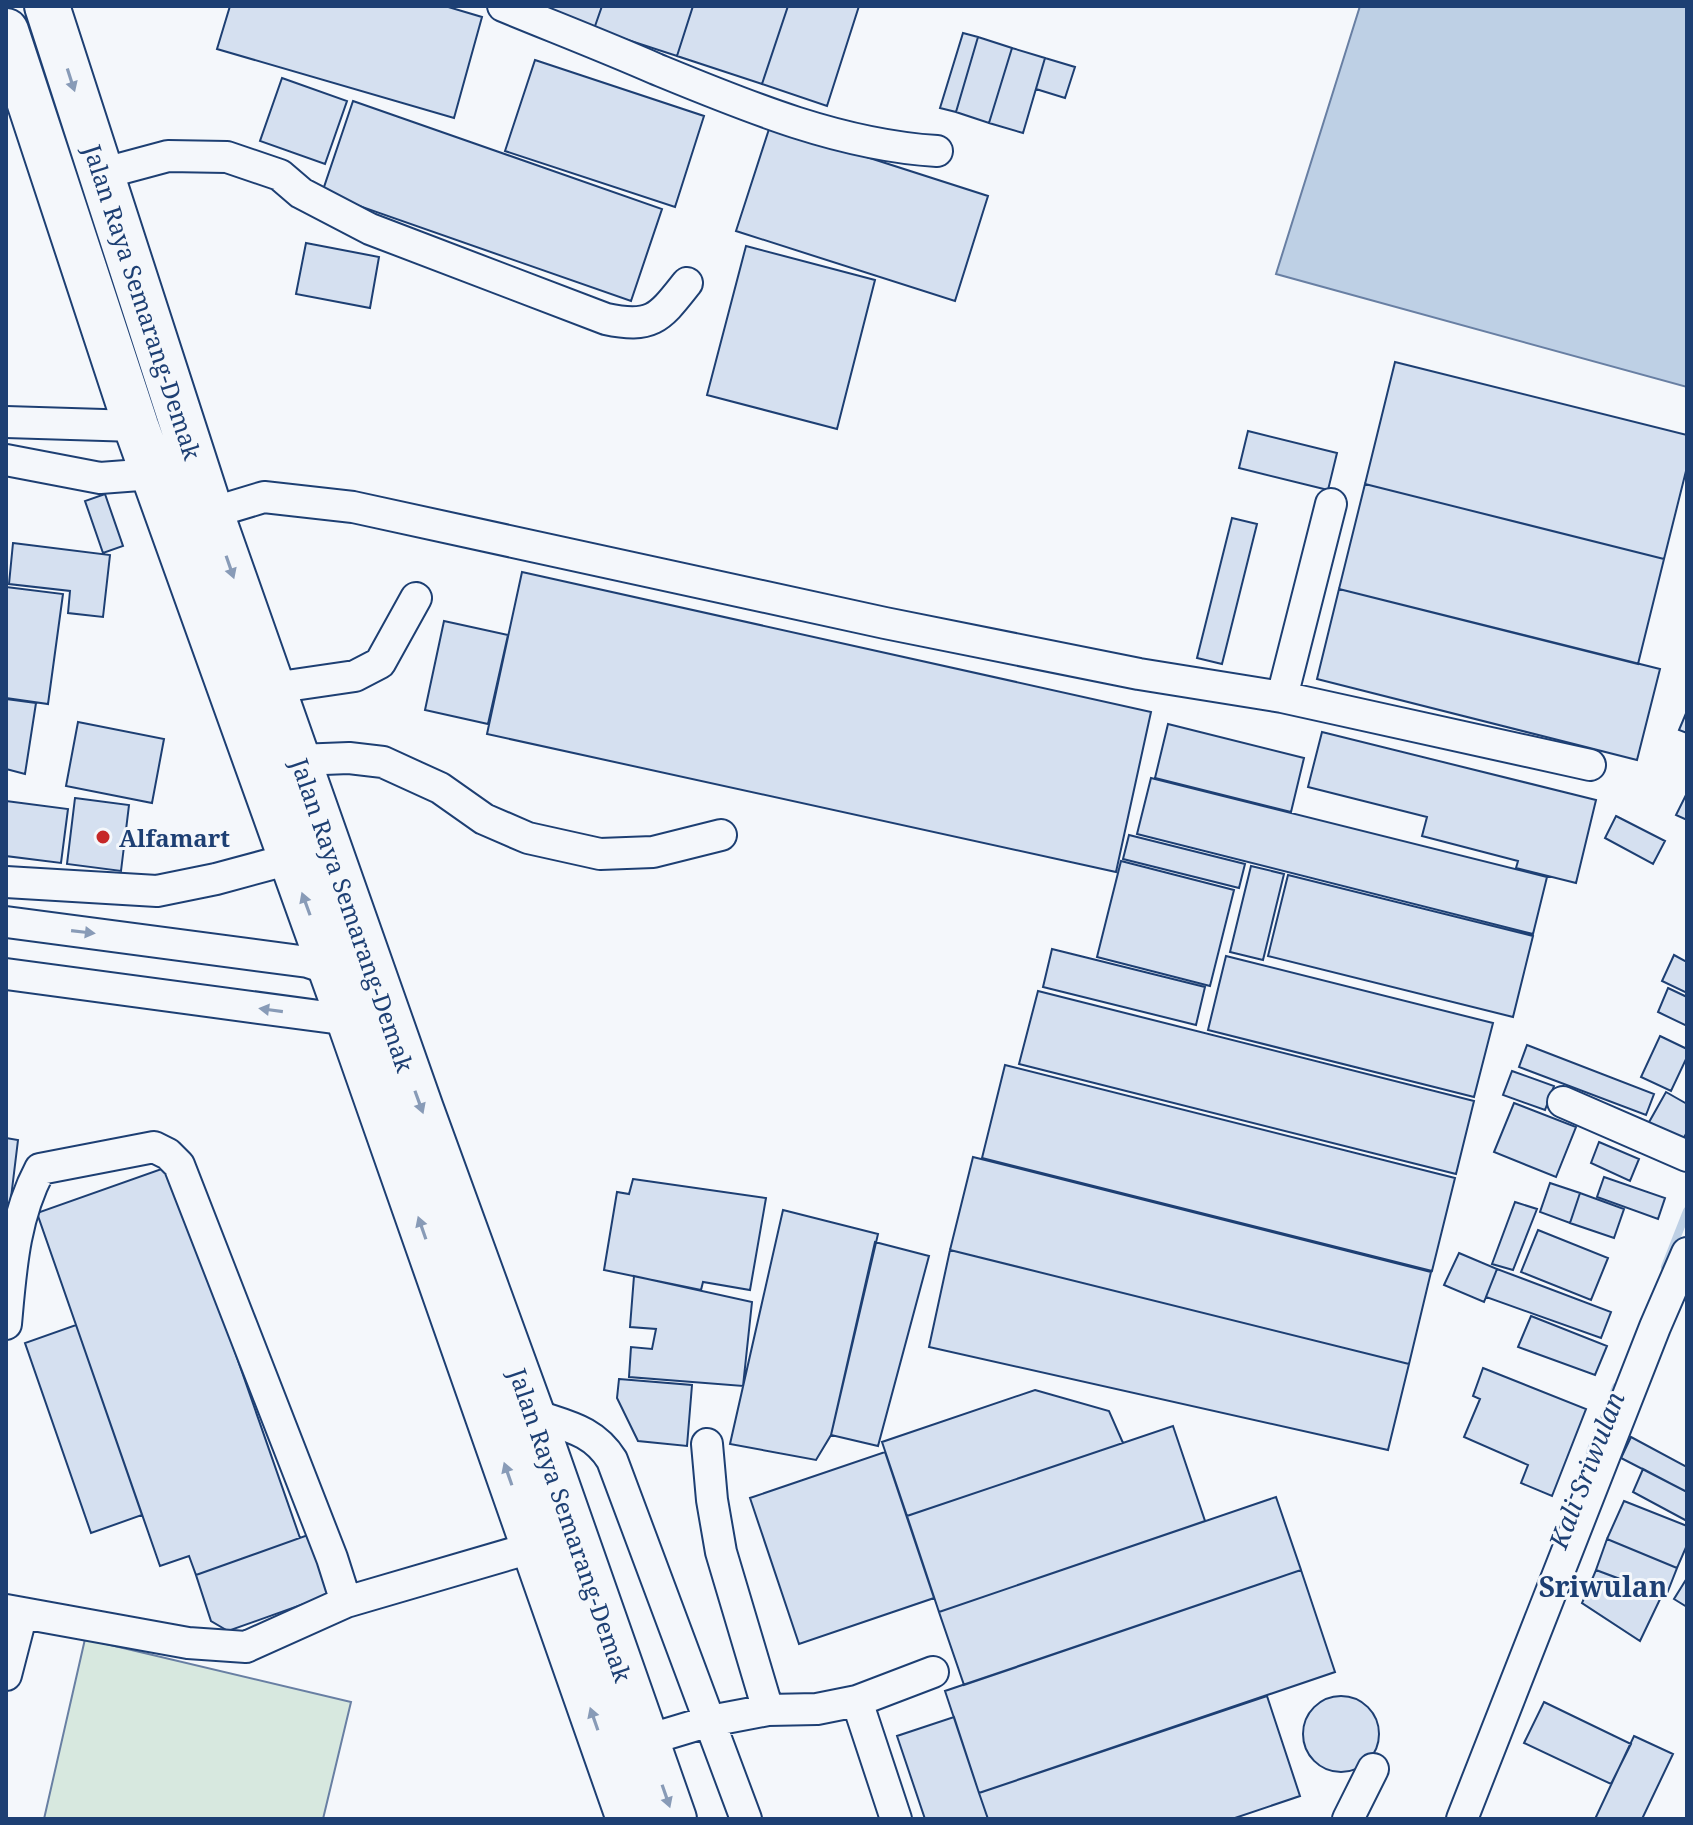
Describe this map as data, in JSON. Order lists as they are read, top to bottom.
{
  "streets": {
    "highway": ["Jalan Raya Semarang-Demak"]
  },
  "districts": ["Sriwulan"],
  "water": ["Kali Sriwulan"],
  "places": ["Alfamart"]
}
